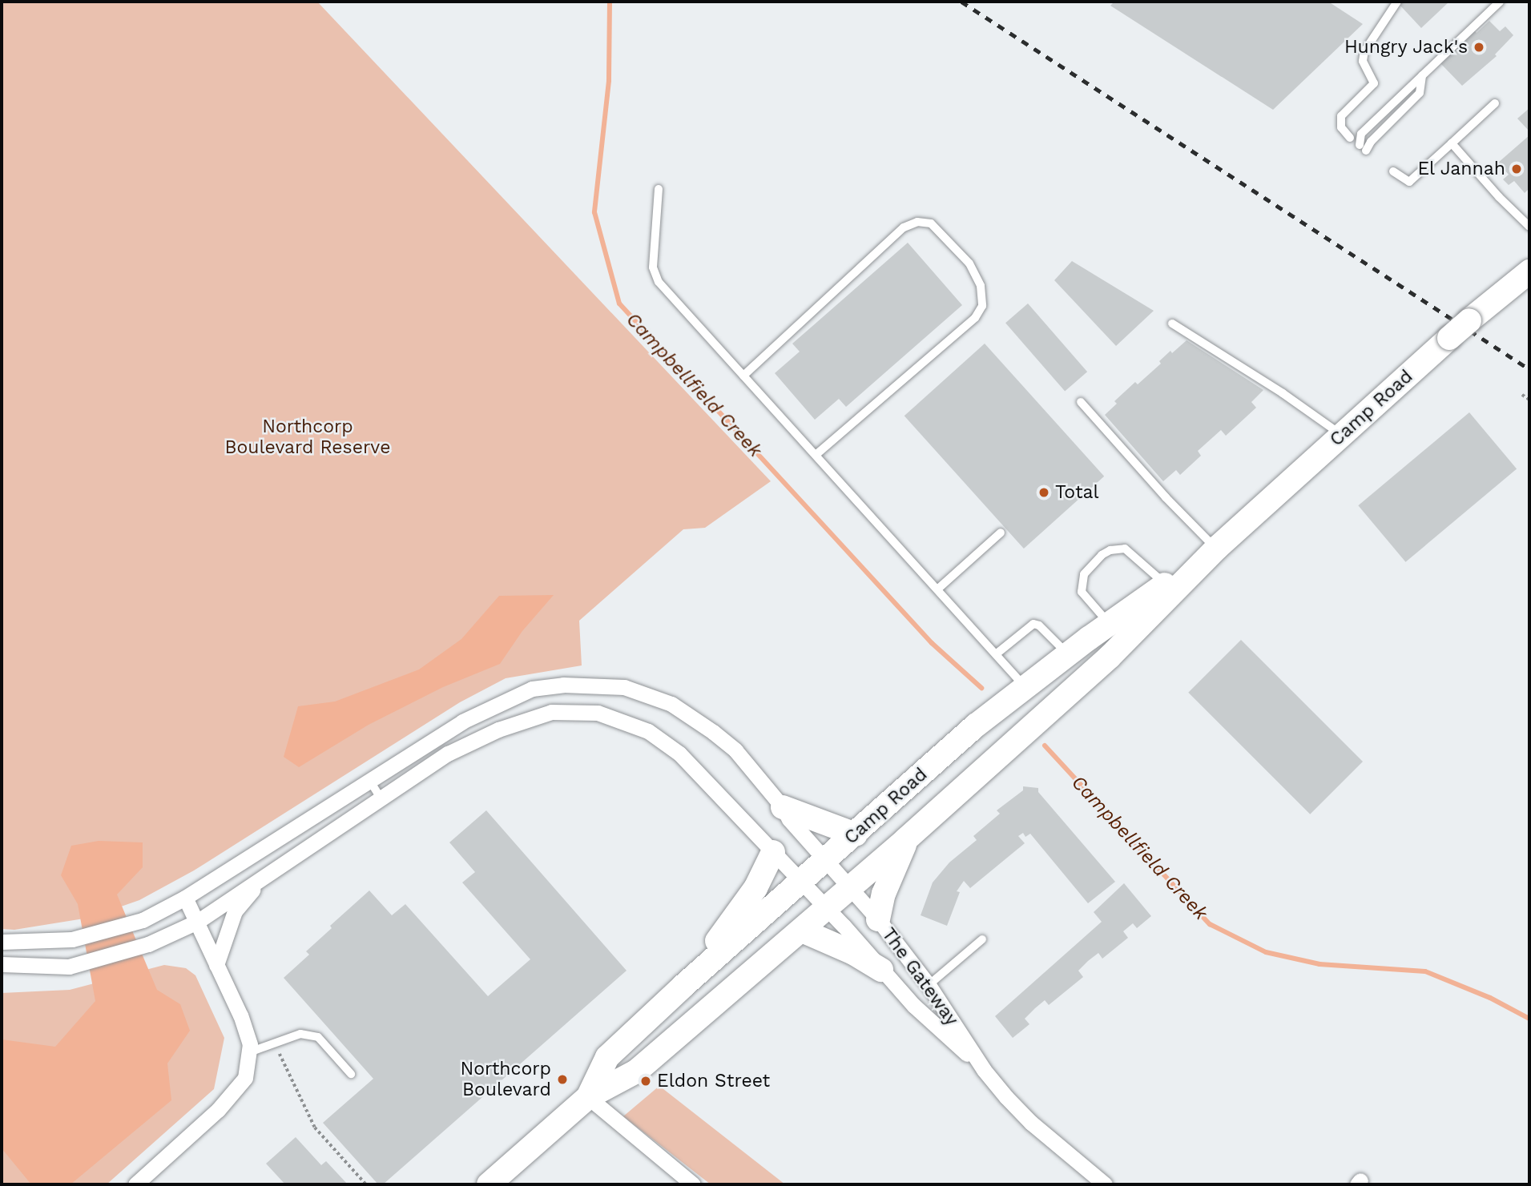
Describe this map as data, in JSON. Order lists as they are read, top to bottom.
{
  "streets": {
    "main road": ["Camp Road"],
    "street": ["The Gateway"]
  },
  "crossings": [
    ["Camp Road", "The Gateway"]
  ],
  "water": ["Campbellfield Creek"],
  "parks": ["Northcorp Boulevard Reserve"],
  "places": [
    "Hungry Jack's",
    "El Jannah",
    "Total",
    "Northcorp Boulevard",
    "Eldon Street"
  ]
}
